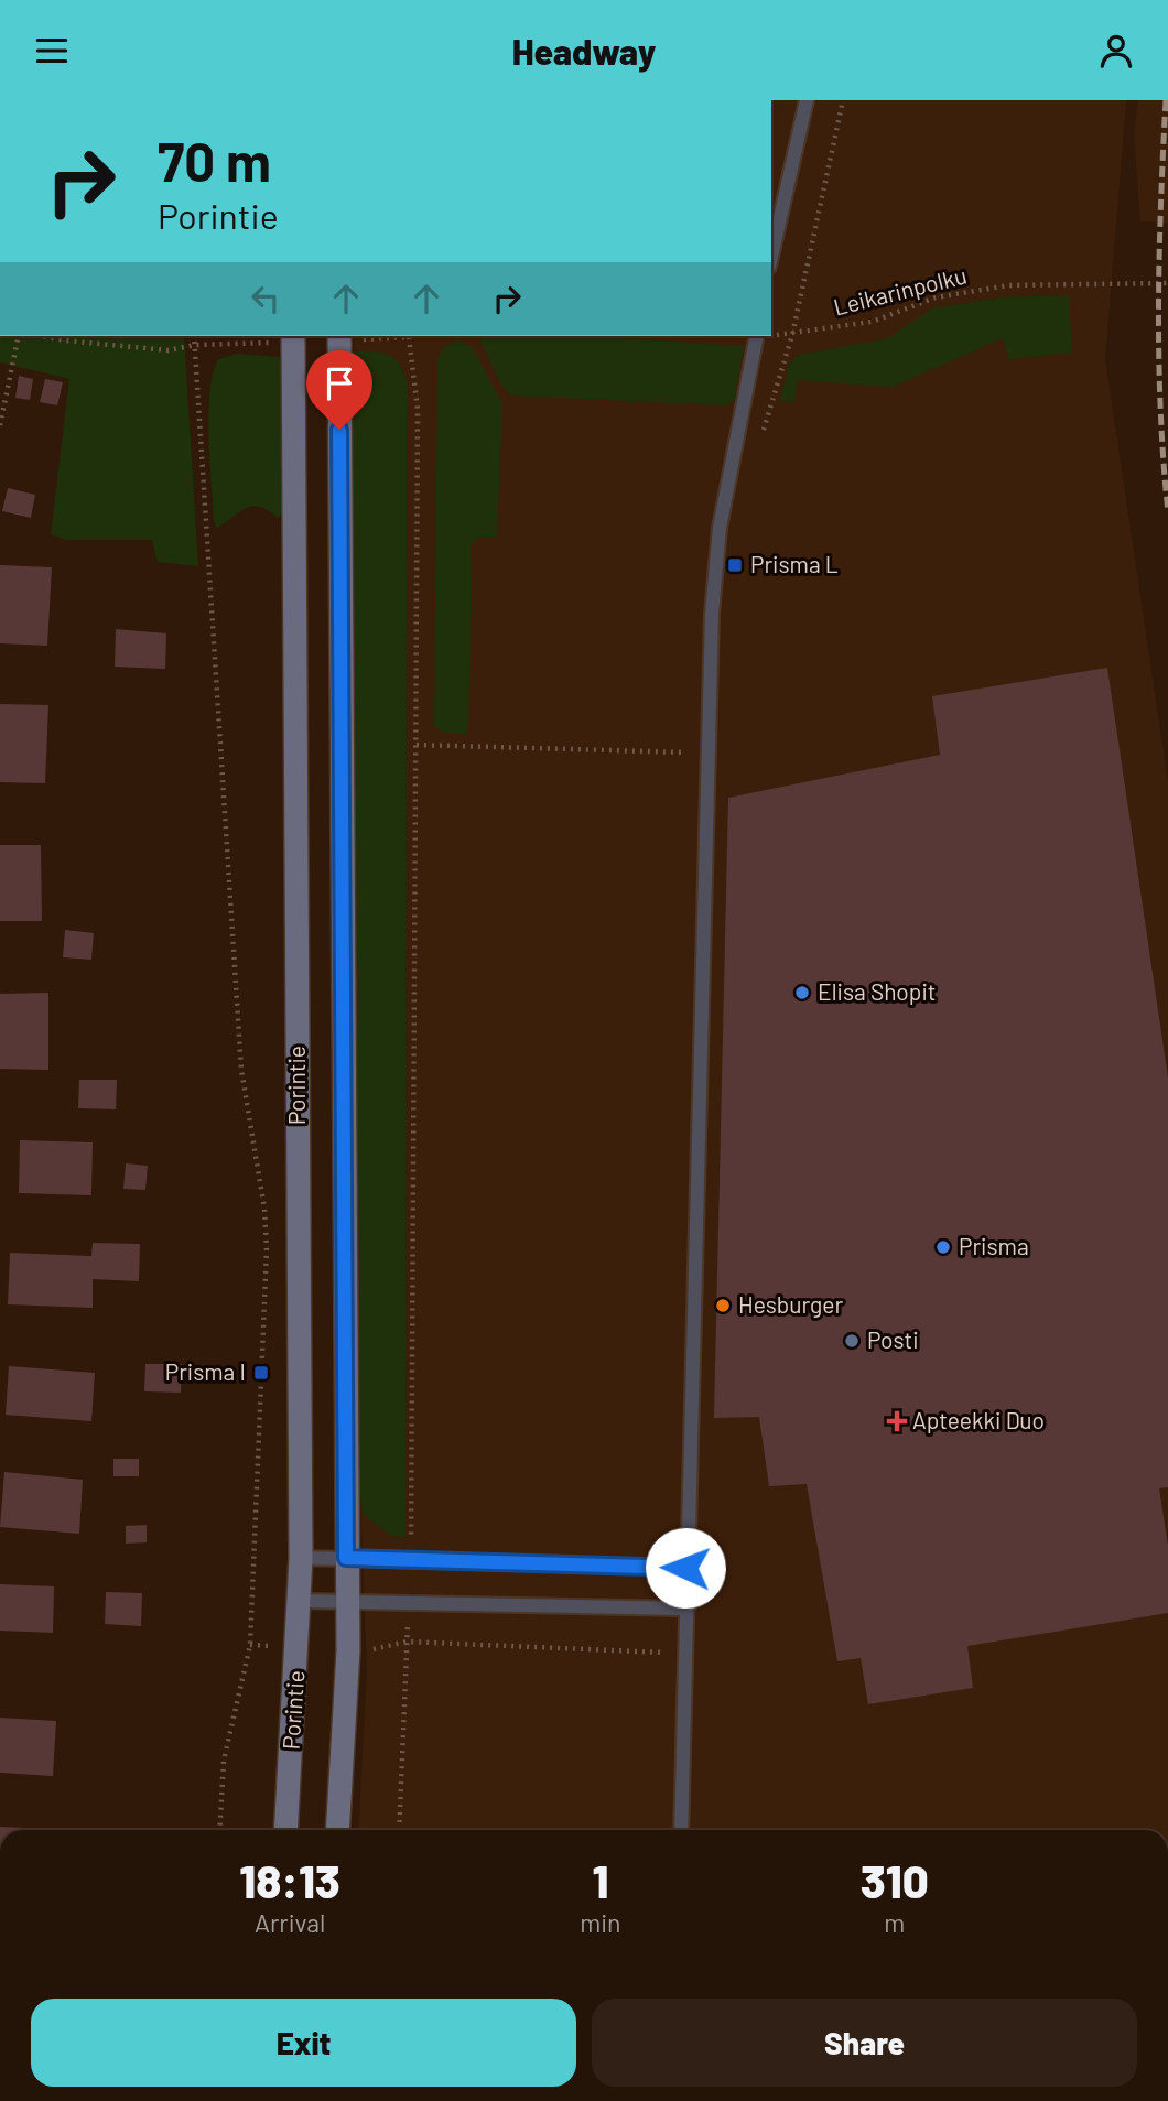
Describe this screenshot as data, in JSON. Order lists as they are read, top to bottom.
{
  "streets": {
    "main road": ["Porintie"],
    "path": ["Leikarinpolku"]
  },
  "places": {
    "transit": ["Prisma L", "Prisma I"],
    "other": [
      "Elisa Shopit",
      "Prisma",
      "Hesburger",
      "Posti"
    ],
    "health": ["Apteekki Duo"]
  },
  "page": {
    "header": "Headway",
    "turn": ["70 m", "Porintie"],
    "eta": [
      "18:13",
      "Arrival",
      "1",
      "min",
      "310",
      "m"
    ],
    "buttons": ["Exit", "Share"]
  }
}
